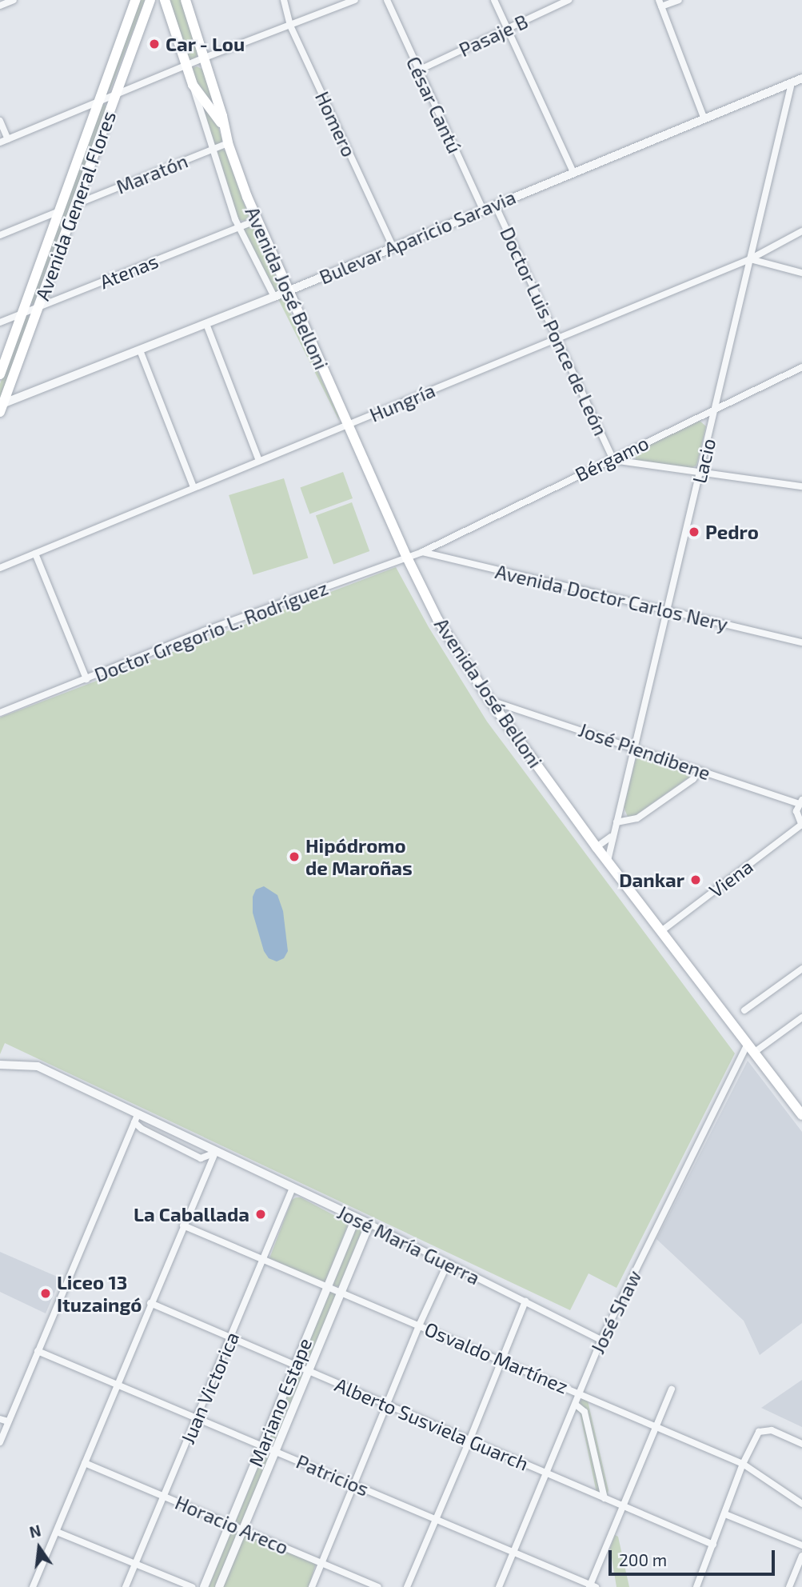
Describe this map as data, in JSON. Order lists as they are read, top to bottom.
{
  "streets": {
    "main road": ["Avenida General Flores", "Avenida José Belloni"],
    "street": [
      "Pasaje B",
      "César Cantú",
      "Homero",
      "Maratón",
      "Bulevar Aparicio Saravia",
      "Atenas",
      "Doctor Luis Ponce de León",
      "Hungría",
      "Bérgamo",
      "Lacio",
      "Avenida Doctor Carlos Nery",
      "Doctor Gregorio L. Rodríguez",
      "José Piendibene",
      "Viena",
      "José María Guerra",
      "José Shaw",
      "Osvaldo Martínez",
      "Juan Victorica",
      "Mariano Estape",
      "Alberto Susviela Guarch",
      "Patricios",
      "Horacio Areco"
    ]
  },
  "crossings": [
    ["Pasaje B", "César Cantú"],
    ["César Cantú", "Bulevar Aparicio Saravia"],
    ["Homero", "Bulevar Aparicio Saravia"],
    ["Maratón", "Avenida General Flores"],
    ["Maratón", "Avenida José Belloni"],
    ["Avenida General Flores", "Bulevar Aparicio Saravia"],
    ["Avenida General Flores", "Atenas"],
    ["Bulevar Aparicio Saravia", "Avenida José Belloni"],
    ["Bulevar Aparicio Saravia", "Doctor Luis Ponce de León"],
    ["Bulevar Aparicio Saravia", "Lacio"],
    ["Atenas", "Avenida José Belloni"],
    ["Avenida José Belloni", "Hungría"],
    ["Avenida José Belloni", "Lacio"],
    ["Avenida José Belloni", "Doctor Gregorio L. Rodríguez"],
    ["Avenida José Belloni", "José Piendibene"],
    ["Avenida José Belloni", "Viena"],
    ["Avenida José Belloni", "José Shaw"],
    ["Doctor Luis Ponce de León", "Hungría"],
    ["Doctor Luis Ponce de León", "Bérgamo"],
    ["Hungría", "Lacio"],
    ["Bérgamo", "Lacio"],
    ["Bérgamo", "Avenida Doctor Carlos Nery"],
    ["Bérgamo", "Doctor Gregorio L. Rodríguez"],
    ["Lacio", "Avenida Doctor Carlos Nery"],
    ["Lacio", "José Piendibene"],
    ["Avenida Doctor Carlos Nery", "Doctor Gregorio L. Rodríguez"],
    ["José María Guerra", "José Shaw"],
    ["José María Guerra", "Juan Victorica"],
    ["José María Guerra", "Mariano Estape"],
    ["José Shaw", "Osvaldo Martínez"],
    ["José Shaw", "Alberto Susviela Guarch"],
    ["José Shaw", "Patricios"],
    ["Osvaldo Martínez", "Juan Victorica"],
    ["Osvaldo Martínez", "Mariano Estape"],
    ["Juan Victorica", "Alberto Susviela Guarch"],
    ["Juan Victorica", "Patricios"],
    ["Juan Victorica", "Horacio Areco"],
    ["Mariano Estape", "Alberto Susviela Guarch"],
    ["Mariano Estape", "Patricios"],
    ["Mariano Estape", "Horacio Areco"]
  ],
  "places": [
    "Car - Lou",
    "Pedro",
    "Hipódromo de Maroñas",
    "Dankar",
    "La Caballada",
    "Liceo 13 Ituzaingó"
  ],
  "scale_bar": "200 m",
  "north": "top"
}
